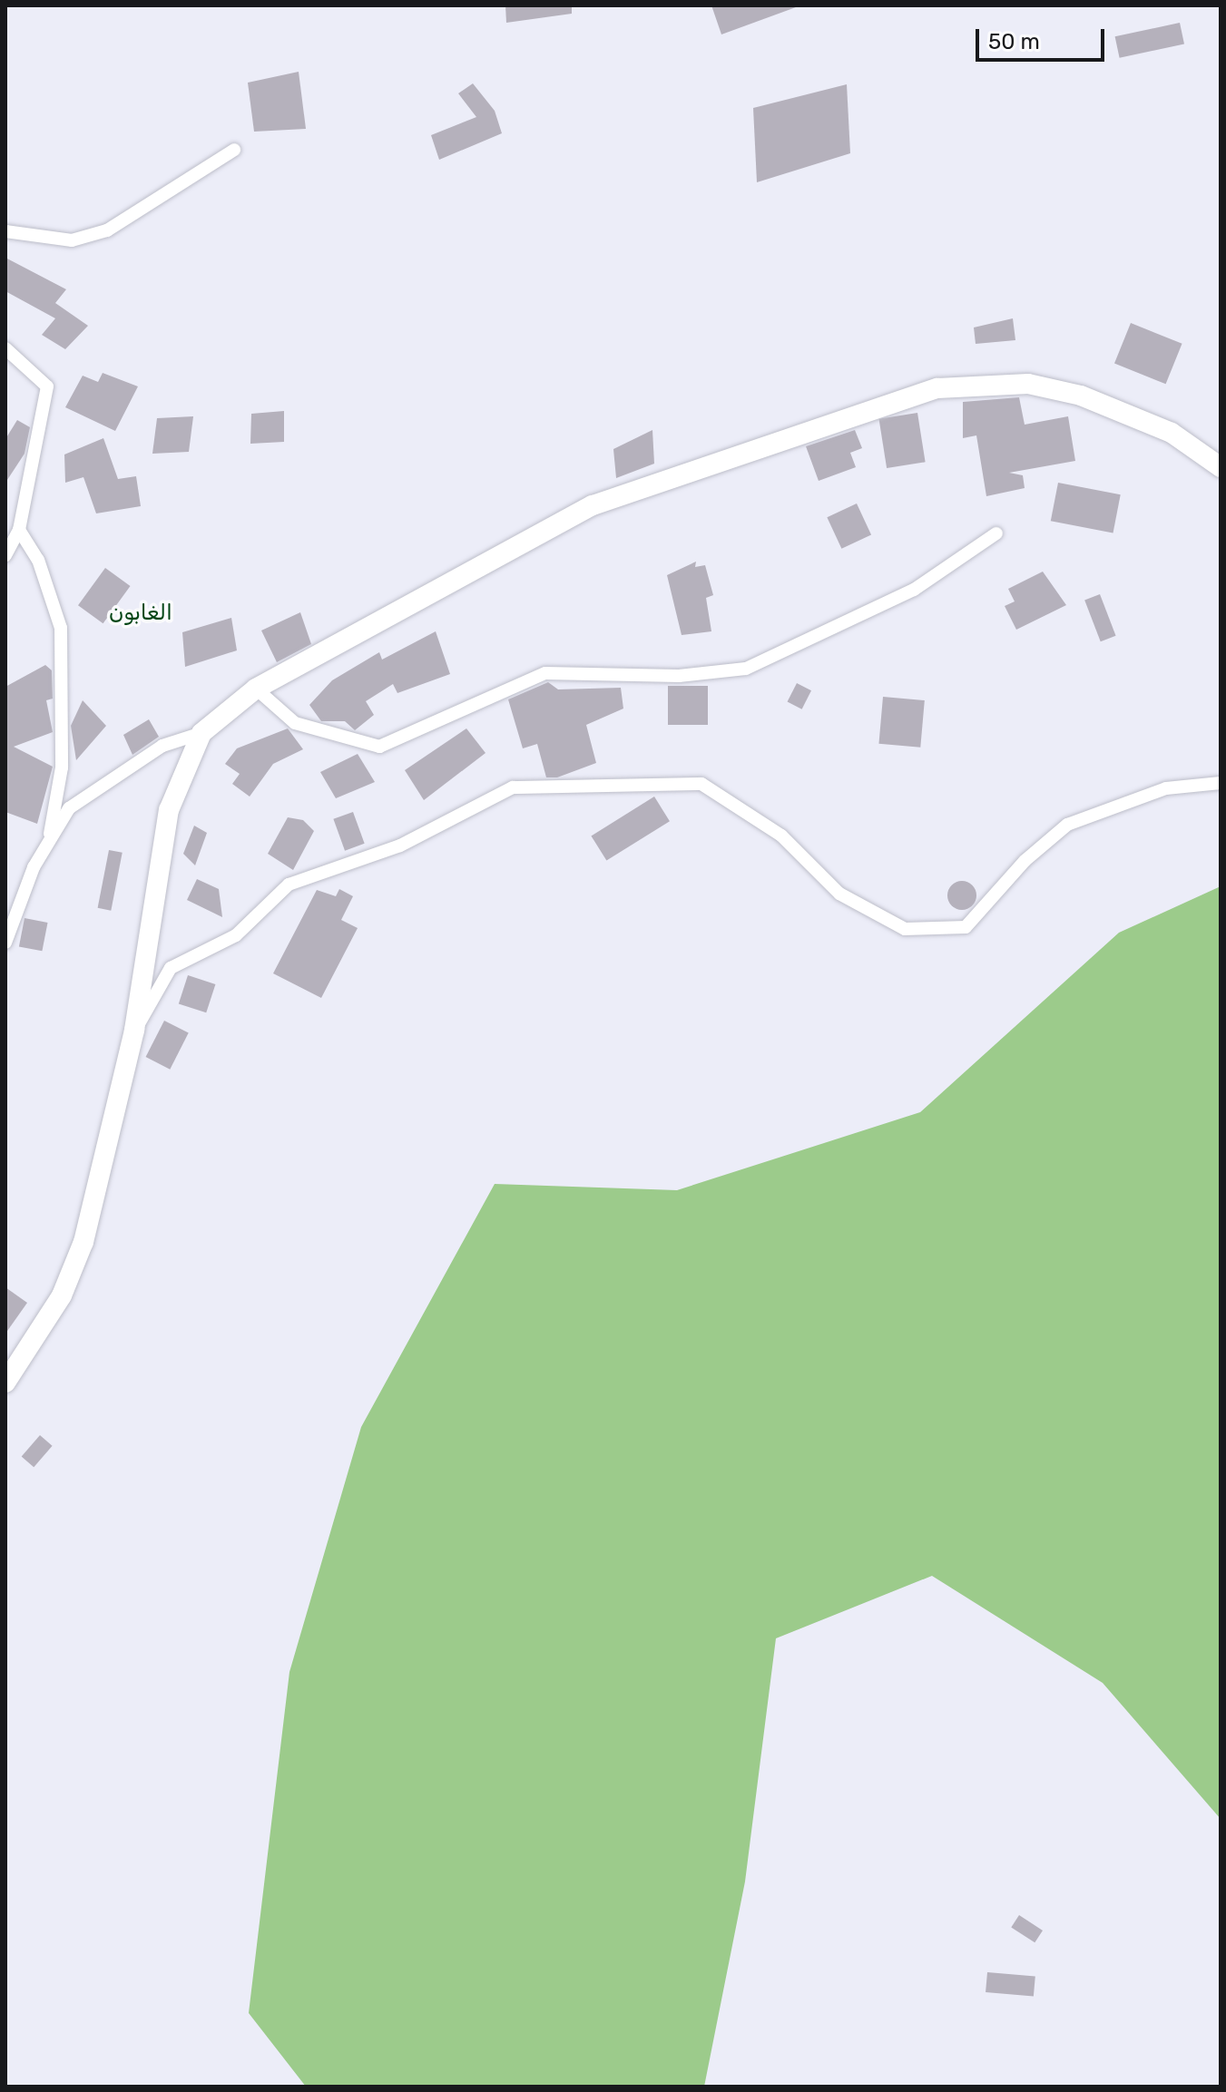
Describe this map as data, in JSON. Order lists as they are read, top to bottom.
{
  "districts": ["الغابون"],
  "scale_bar": "50 m"
}
